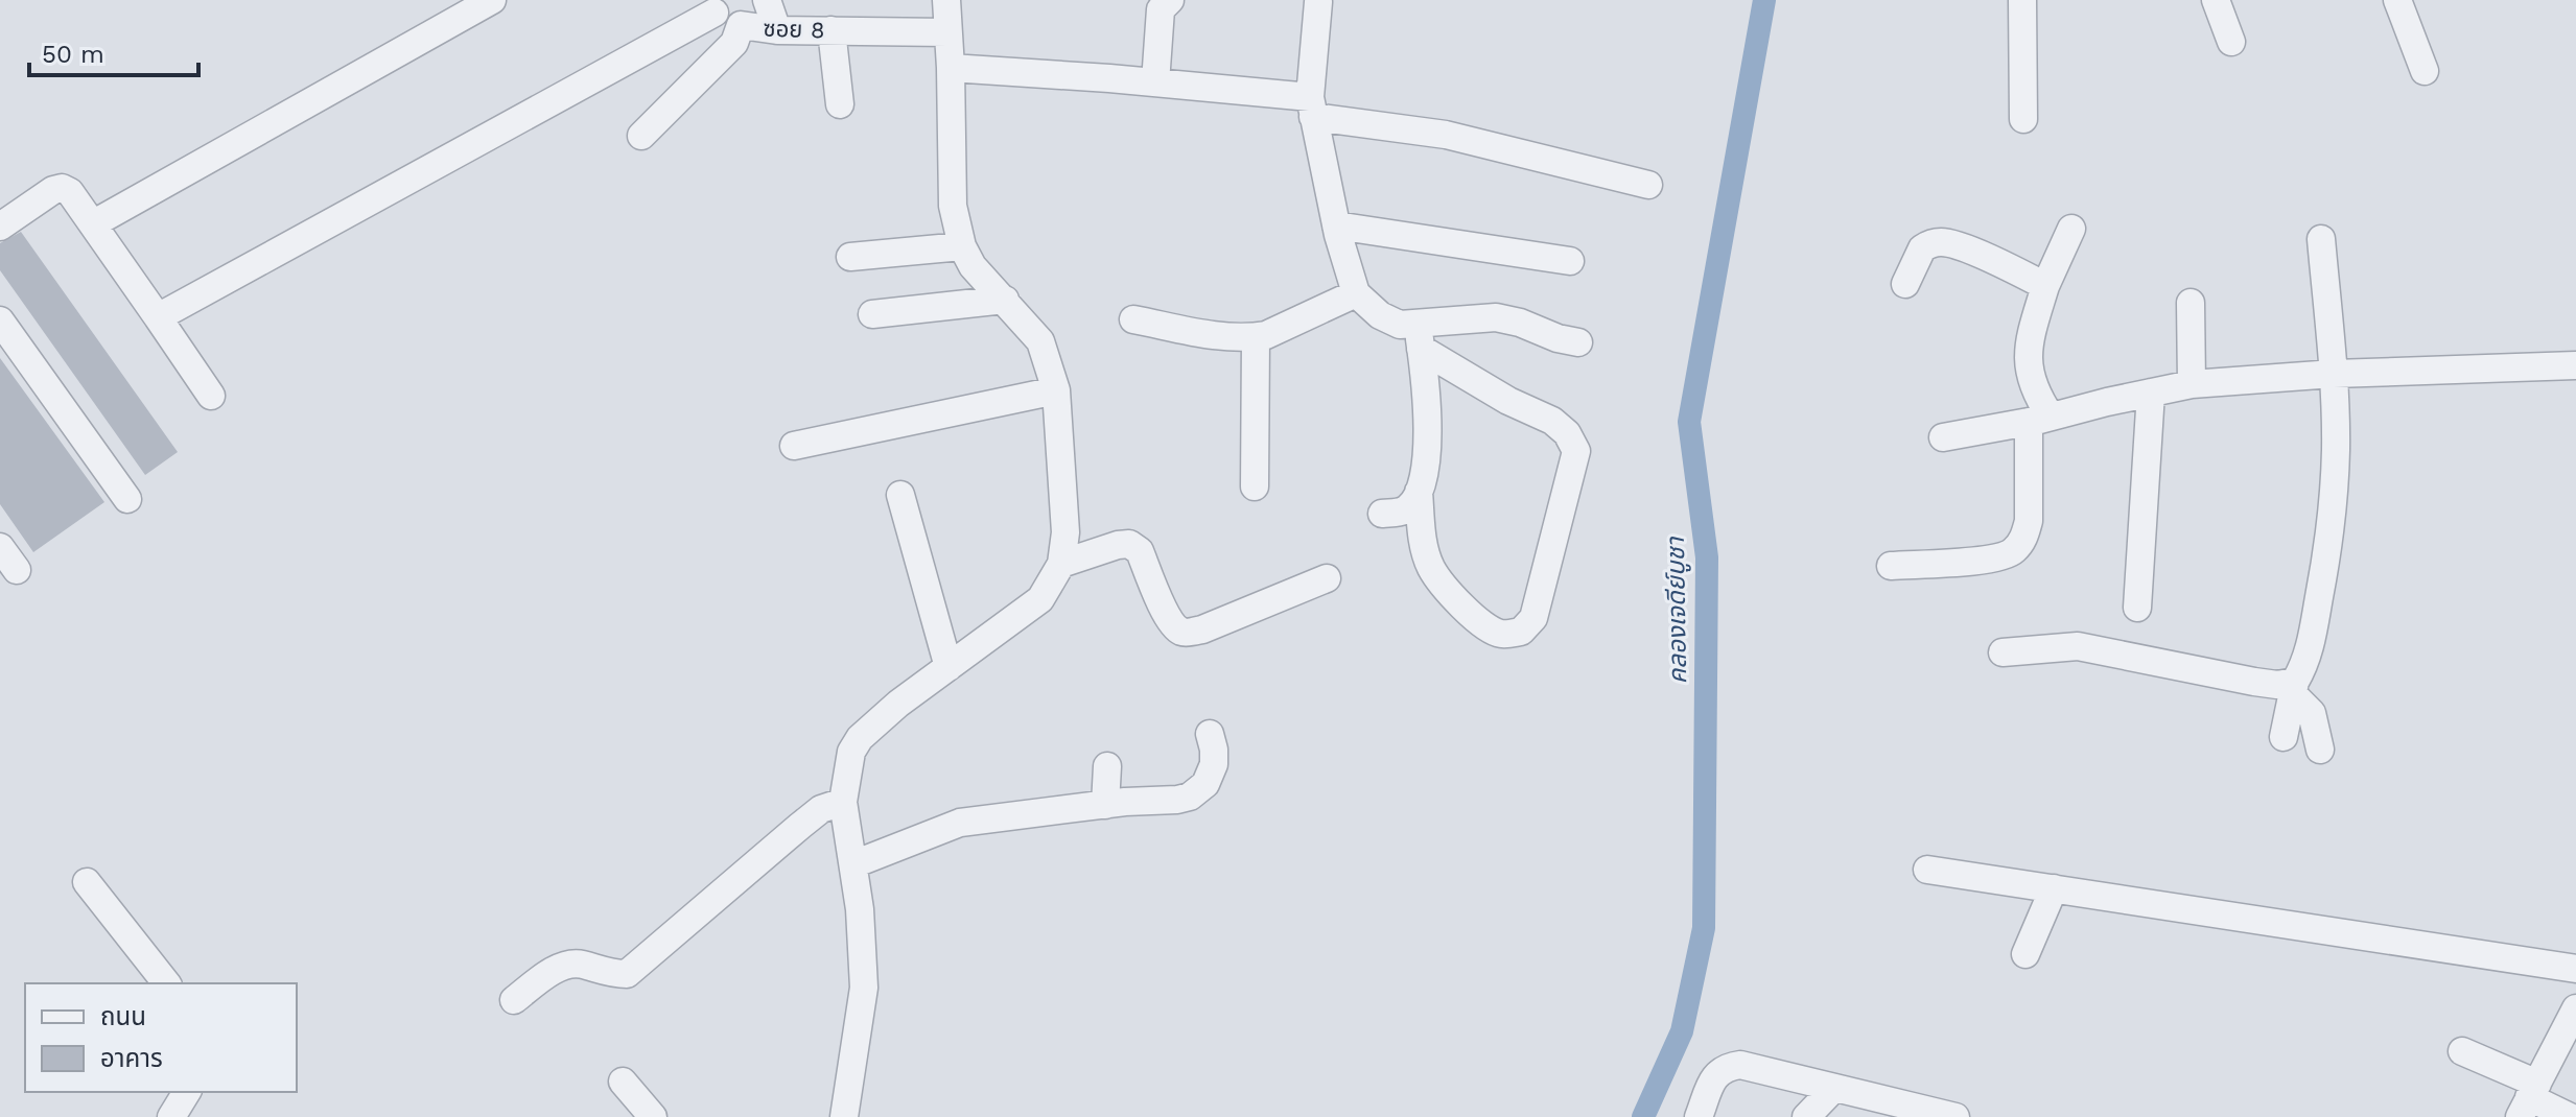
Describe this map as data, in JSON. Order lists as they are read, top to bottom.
{
  "streets": {
    "street": ["ซอย 8"]
  },
  "water": ["คลองเจดีย์บูชา"],
  "legend": ["ถนน", "อาคาร"],
  "scale_bar": "50 m"
}
